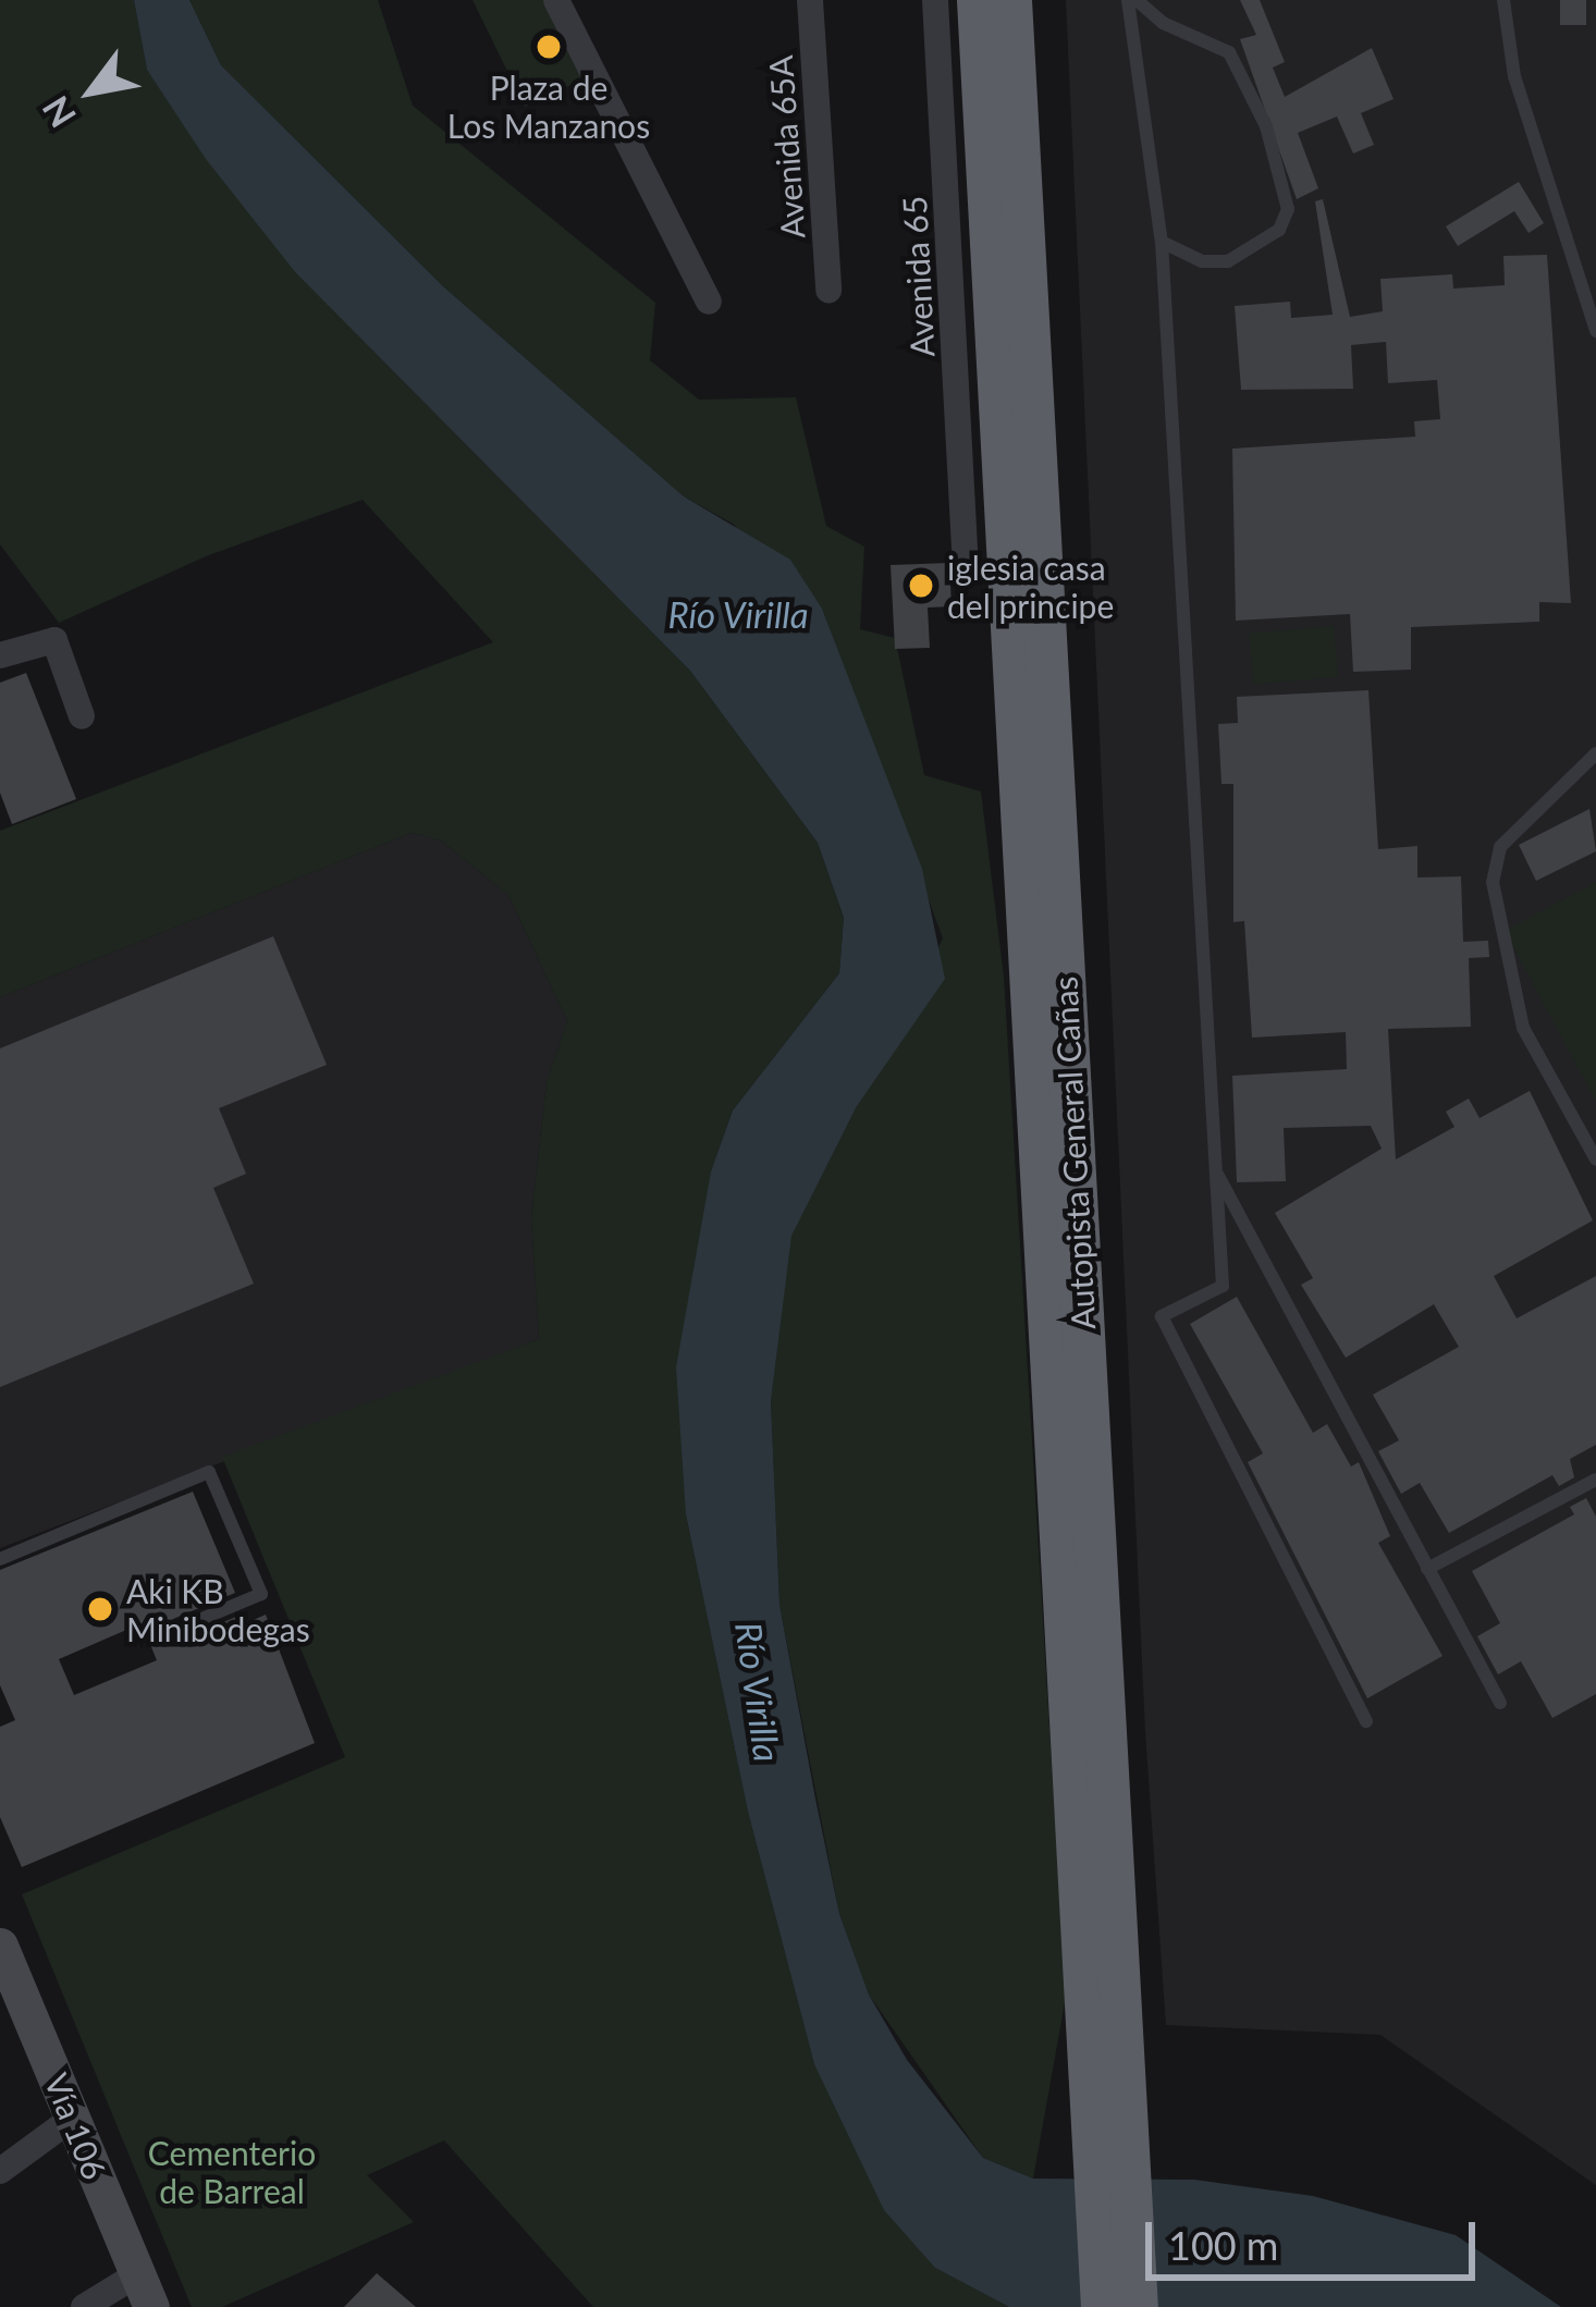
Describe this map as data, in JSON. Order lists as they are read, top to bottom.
{
  "streets": {
    "highway": ["Autopista General Cañas"],
    "main road": ["Vía 106"],
    "street": ["Avenida 65A", "Avenida 65"]
  },
  "water": ["Río Virilla"],
  "parks": ["Cementerio de Barreal"],
  "places": ["Plaza de Los Manzanos", "iglesia casa del principe", "Aki KB Minibodegas"],
  "scale_bar": "100 m",
  "north": "bottom left"
}
